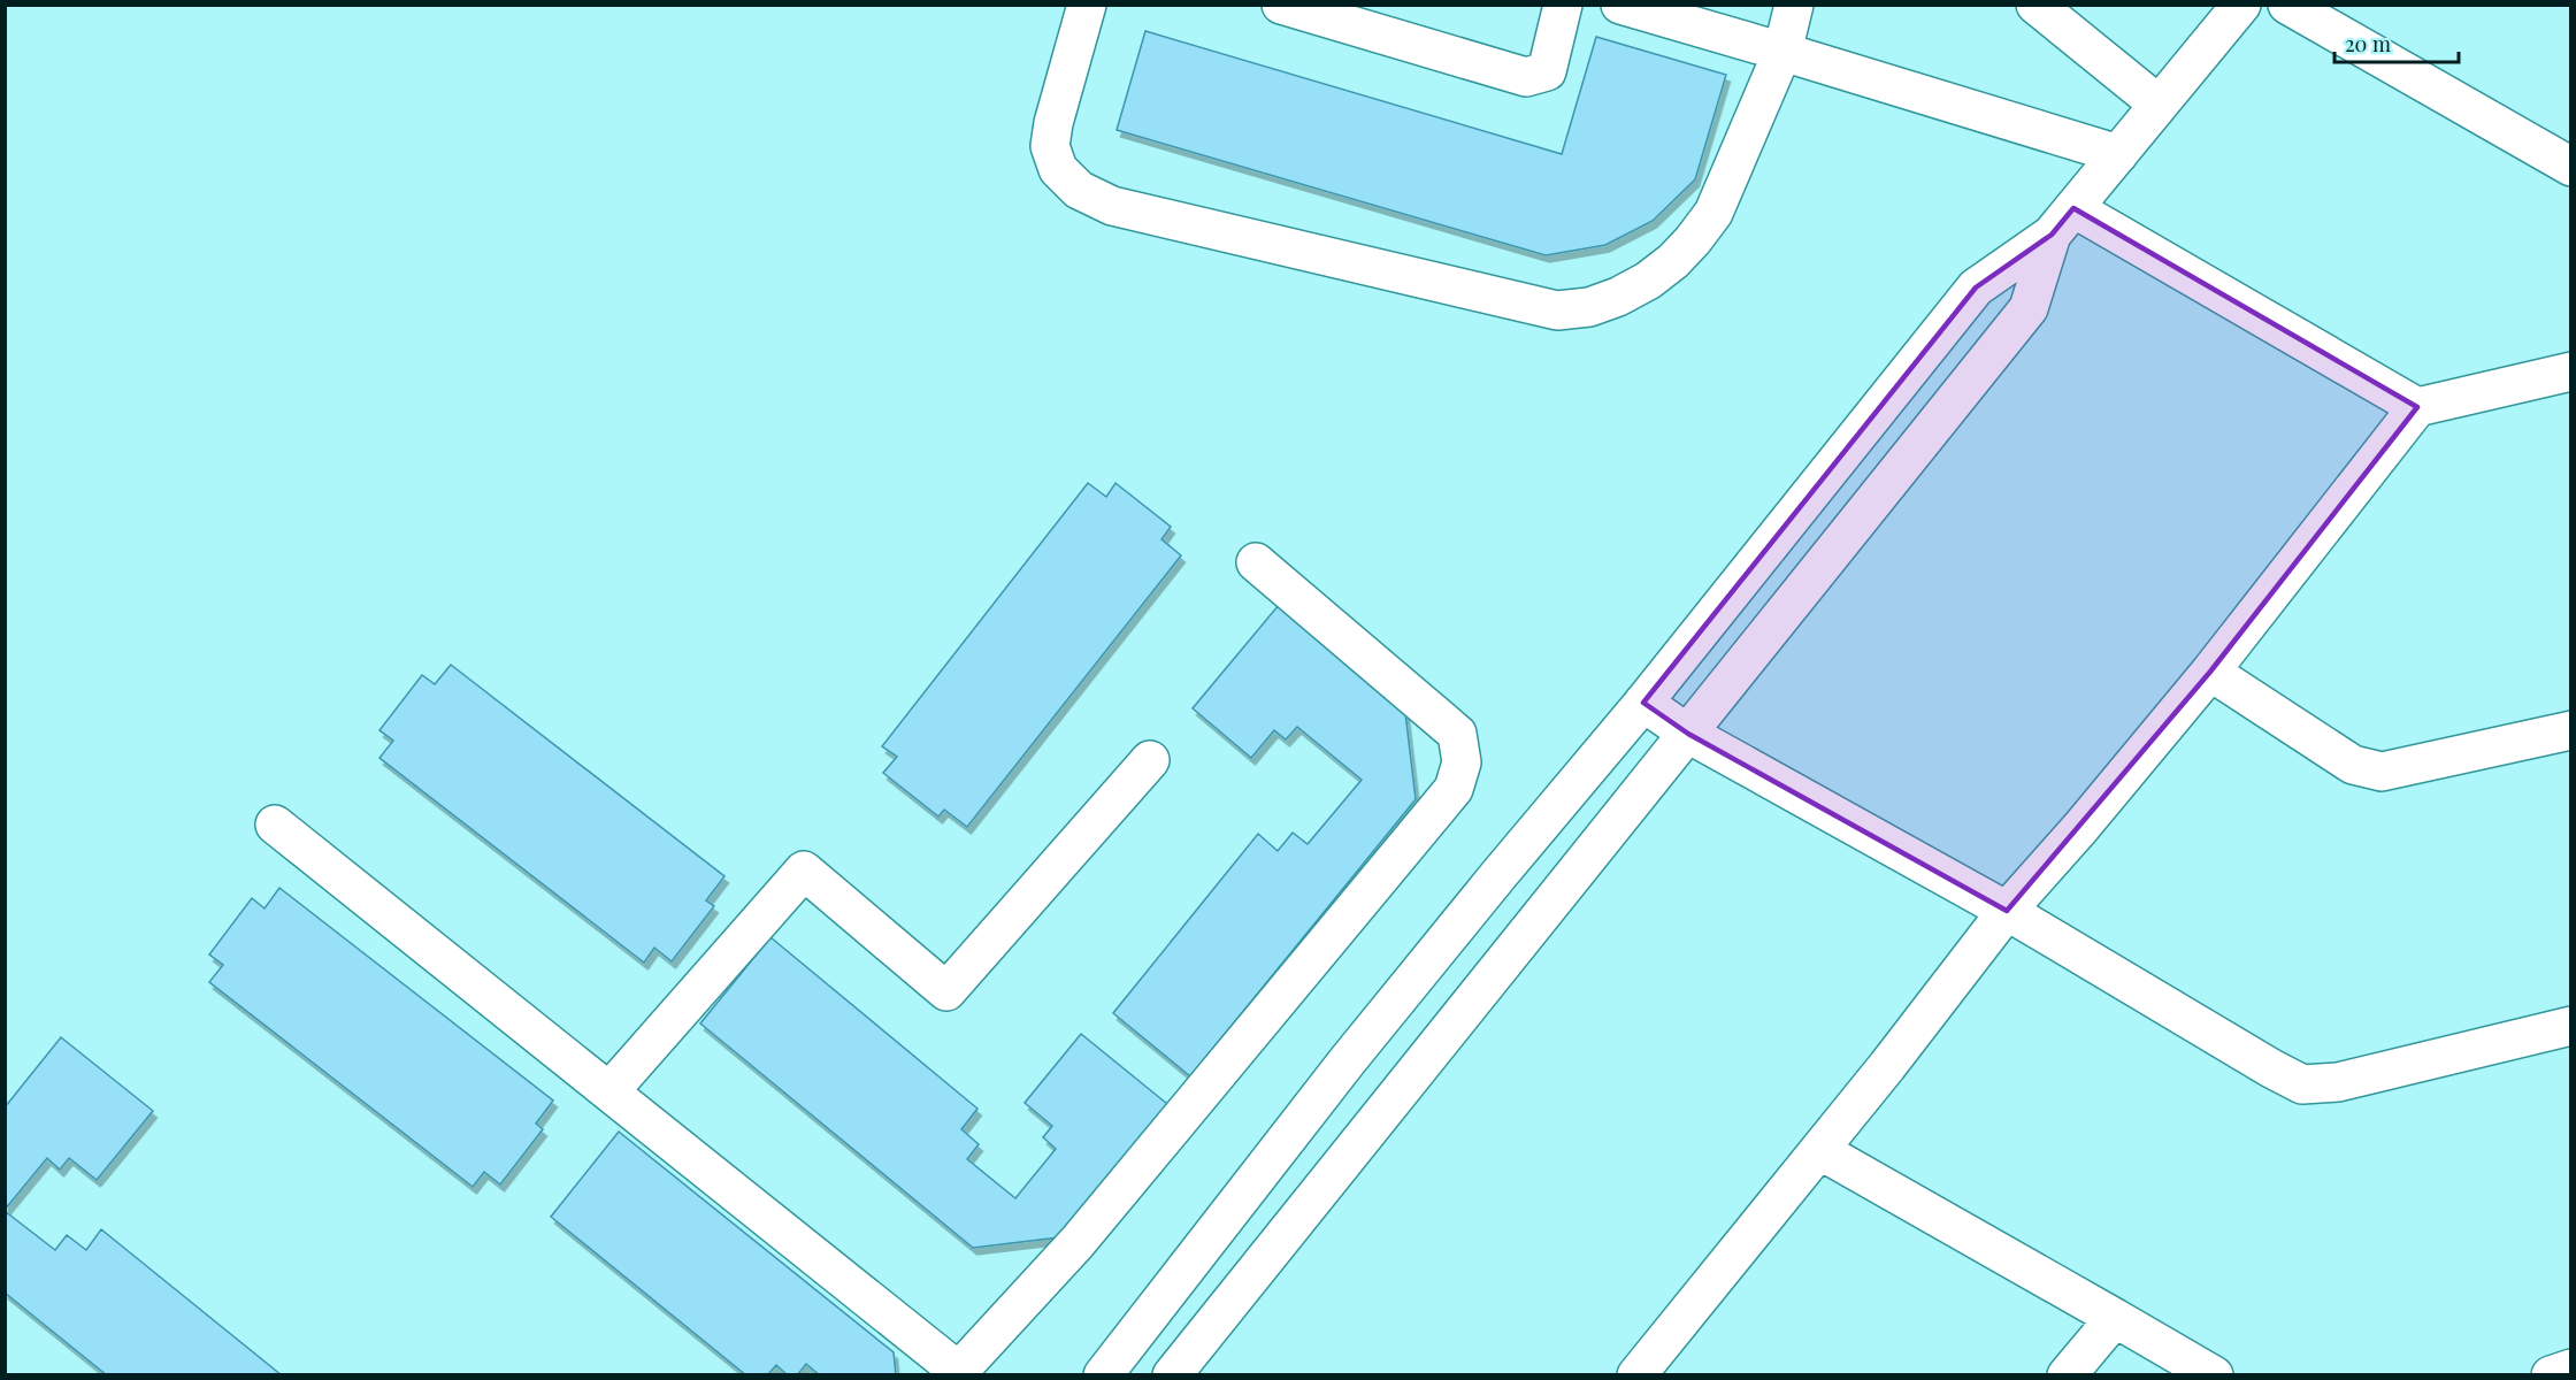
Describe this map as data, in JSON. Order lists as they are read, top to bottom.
{
  "scale_bar": "20 m"
}
